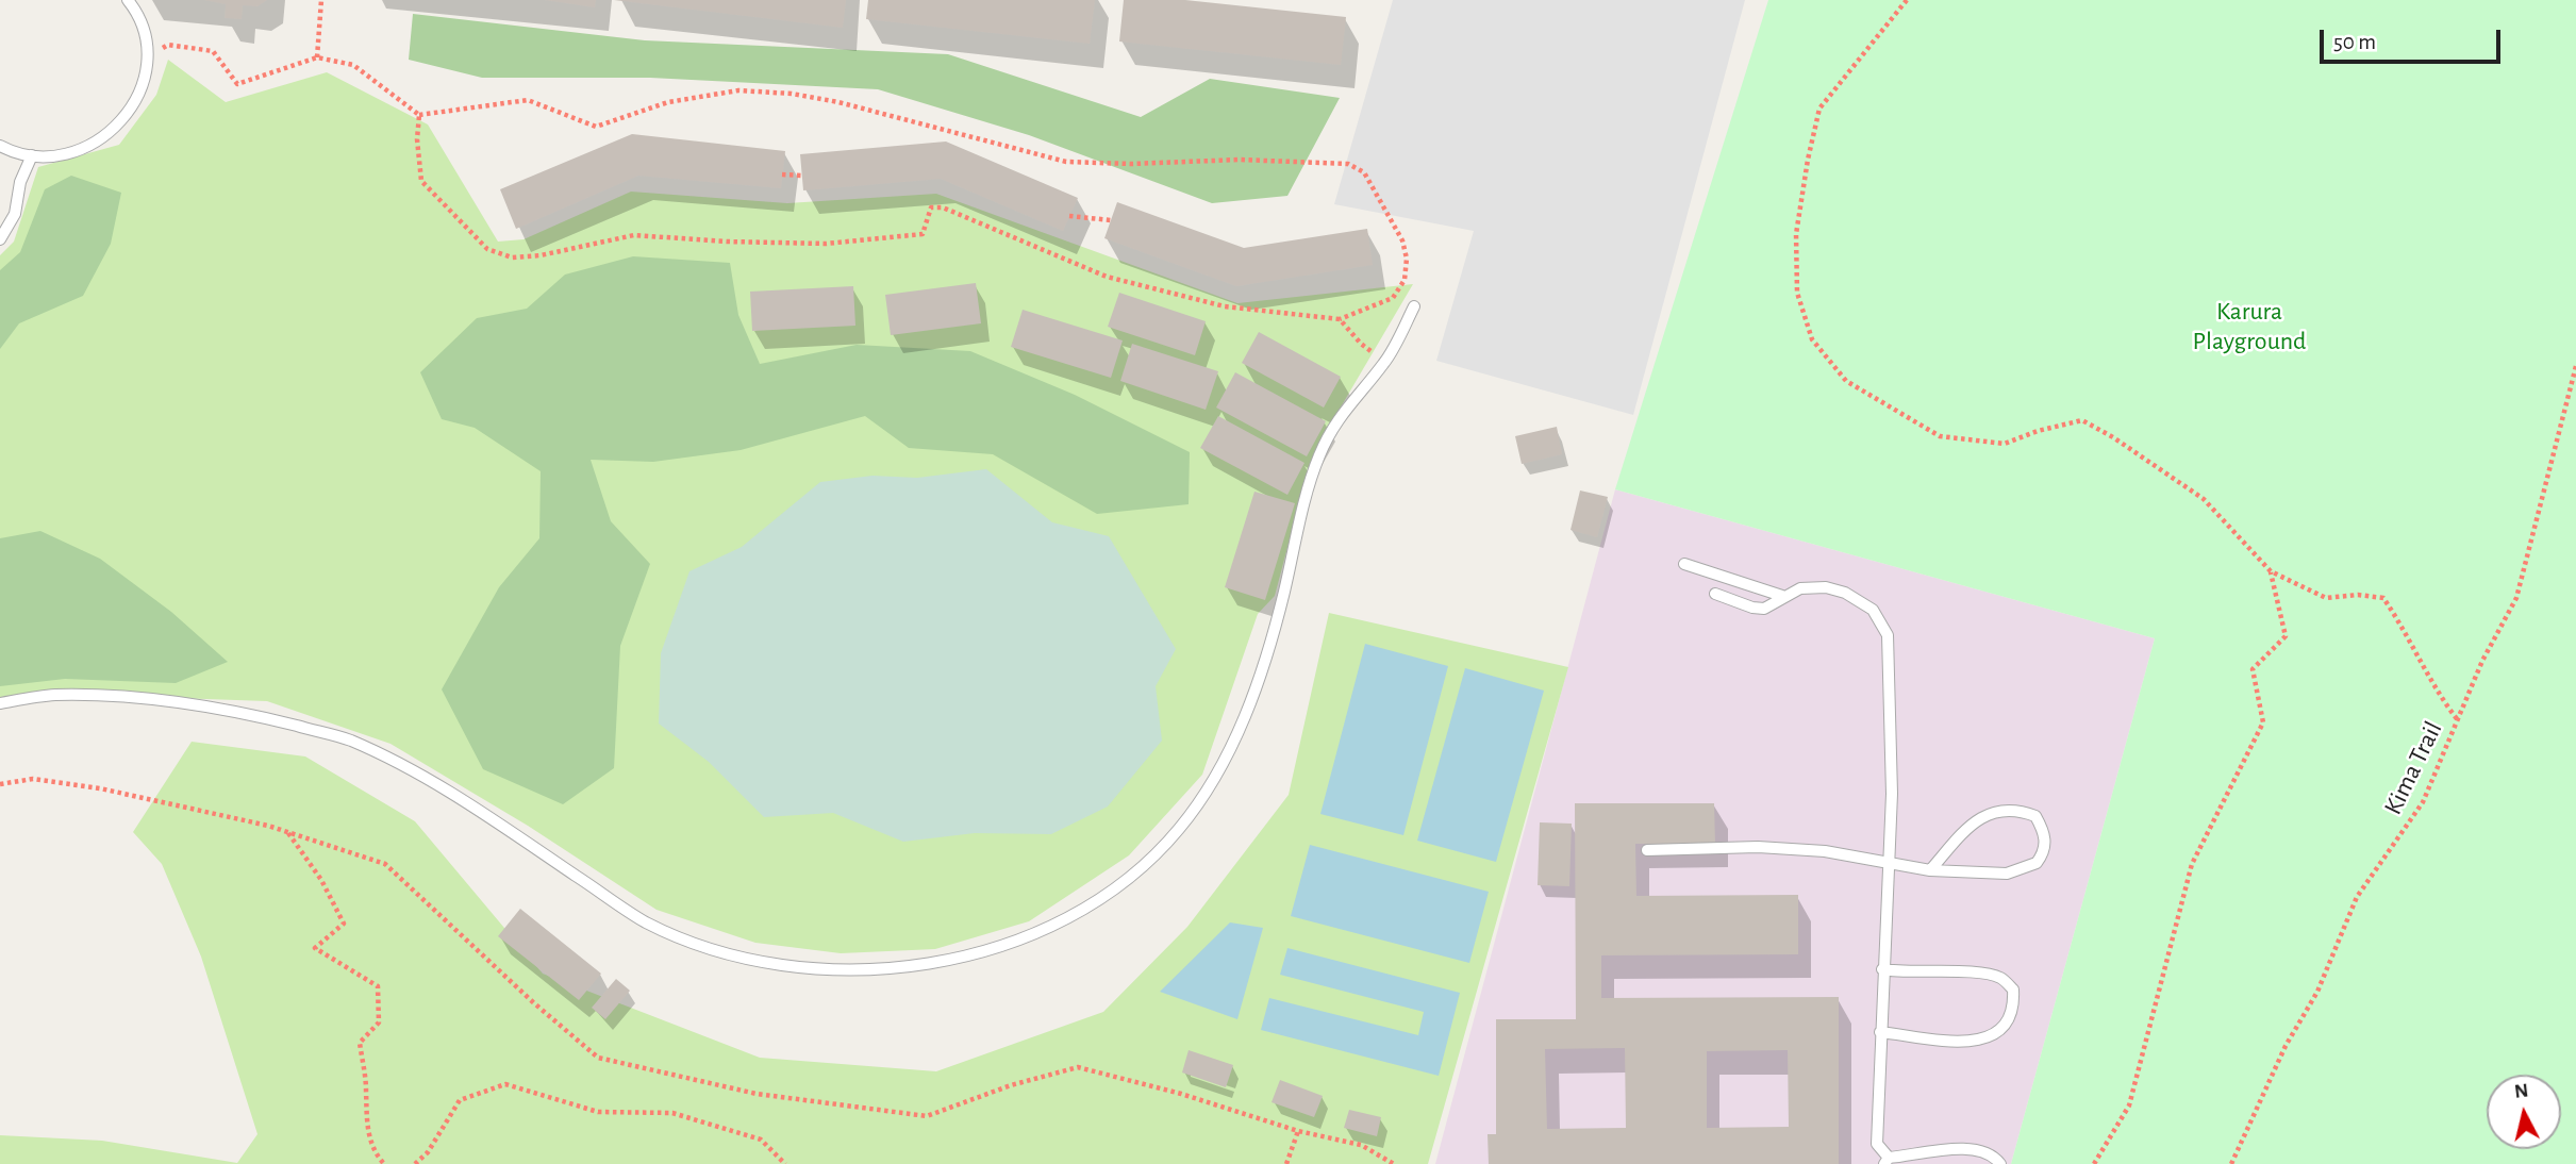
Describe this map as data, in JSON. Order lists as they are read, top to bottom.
{
  "streets": {
    "path": ["Kima Trail"]
  },
  "parks": ["Karura Playground"],
  "scale_bar": "50 m",
  "north": "top"
}
